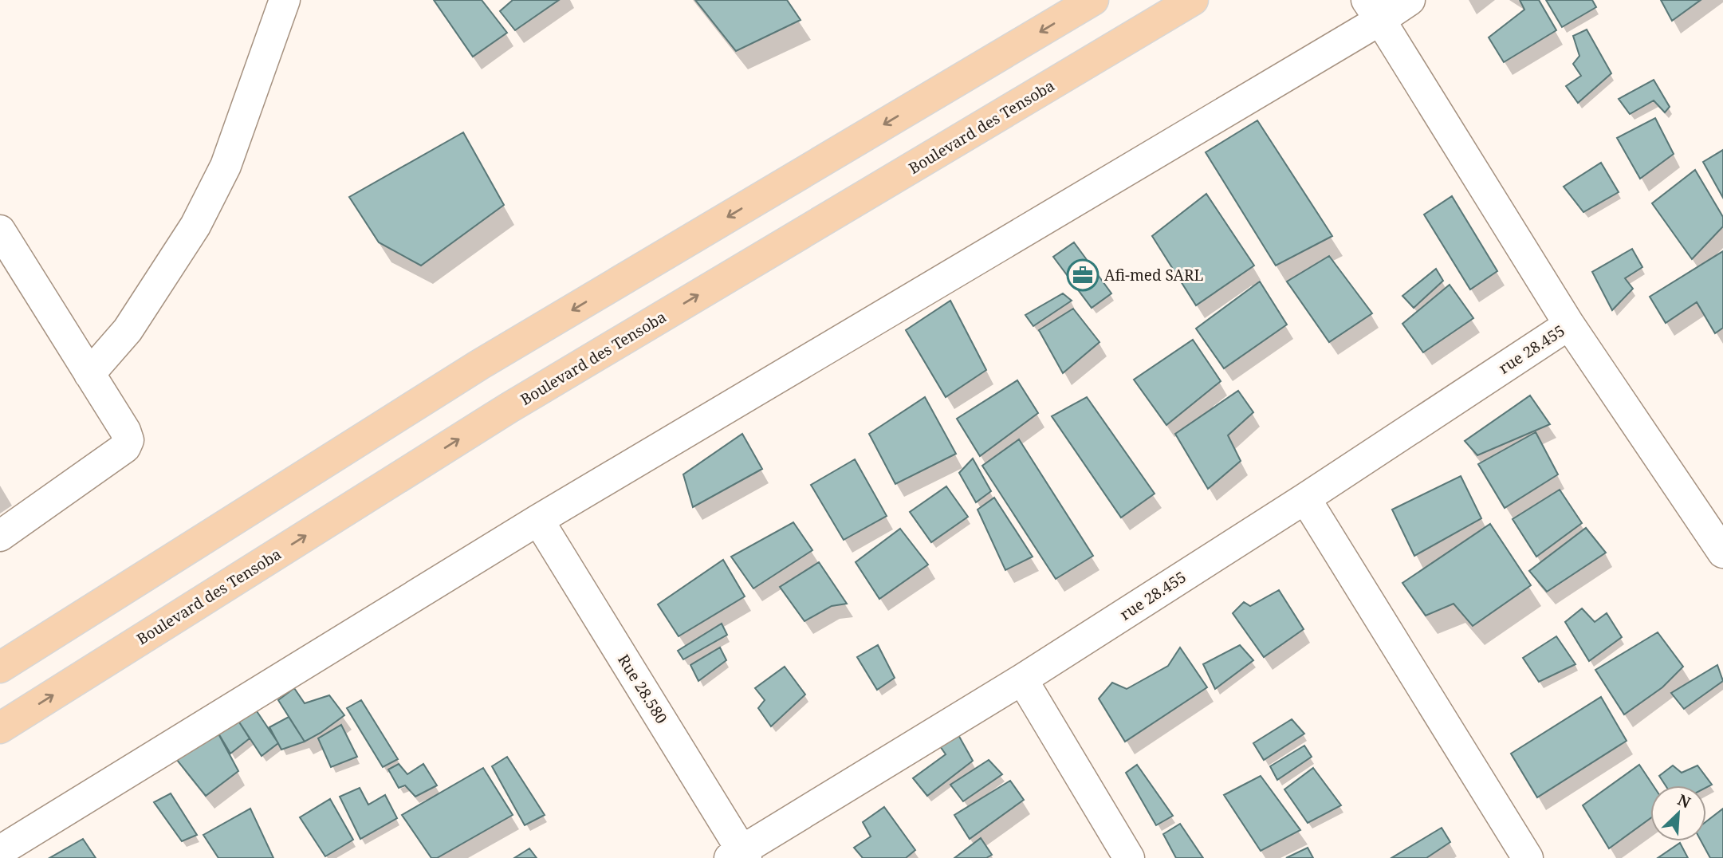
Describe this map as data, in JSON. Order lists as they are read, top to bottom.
{
  "streets": {
    "main road": ["Boulevard des Tensoba"],
    "street": ["rue 28.455", "Rue 28.580"]
  },
  "crossings": [
    ["rue 28.455", "Rue 28.580"]
  ],
  "places": {
    "office": ["Afi-med SARL"]
  },
  "north": "top right"
}
